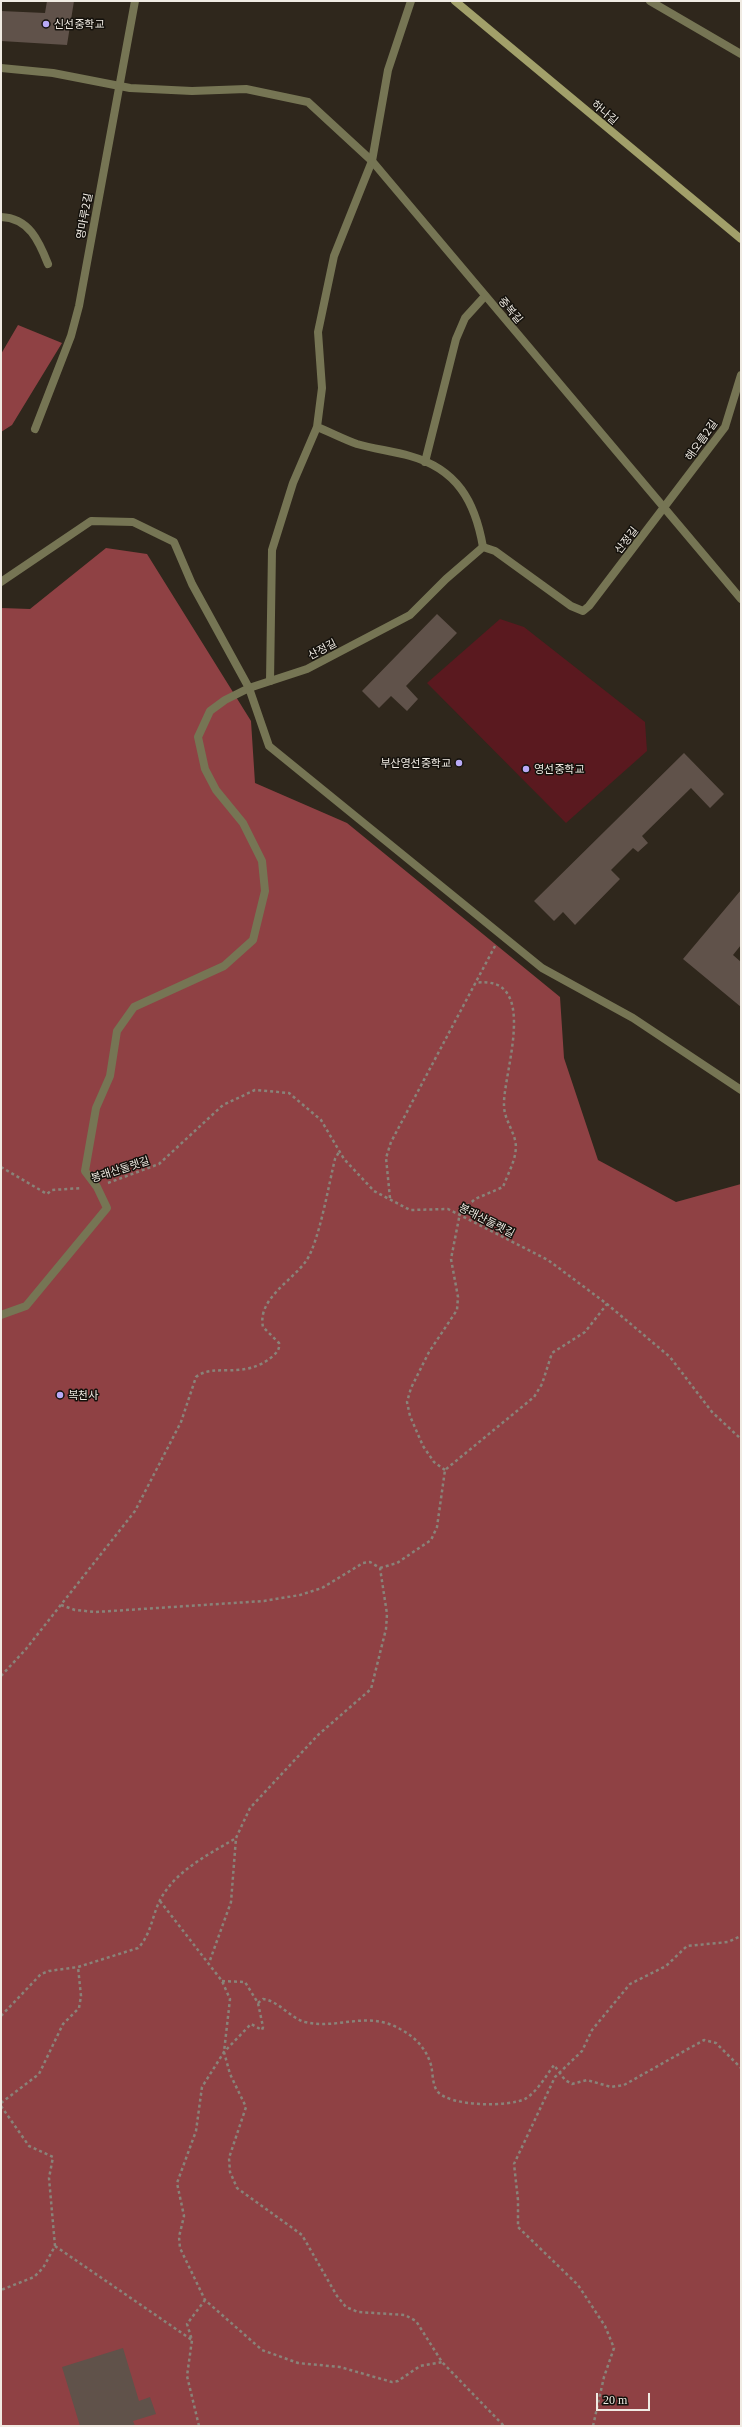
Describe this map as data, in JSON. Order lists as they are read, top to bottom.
{
  "streets": {
    "main road": ["하나길"],
    "street": [
      "영마루2길",
      "중복길",
      "해오름2길",
      "산정길"
    ],
    "path": ["봉래산둘렛길"]
  },
  "crossings": [
    ["영마루2길", "중복길"],
    ["중복길", "해오름2길"],
    ["중복길", "산정길"],
    ["해오름2길", "산정길"],
    ["산정길", "봉래산둘렛길"]
  ],
  "places": [
    "신선중학교",
    "부산영선중학교",
    "영선중학교",
    "복천사"
  ],
  "scale_bar": "20 m"
}
